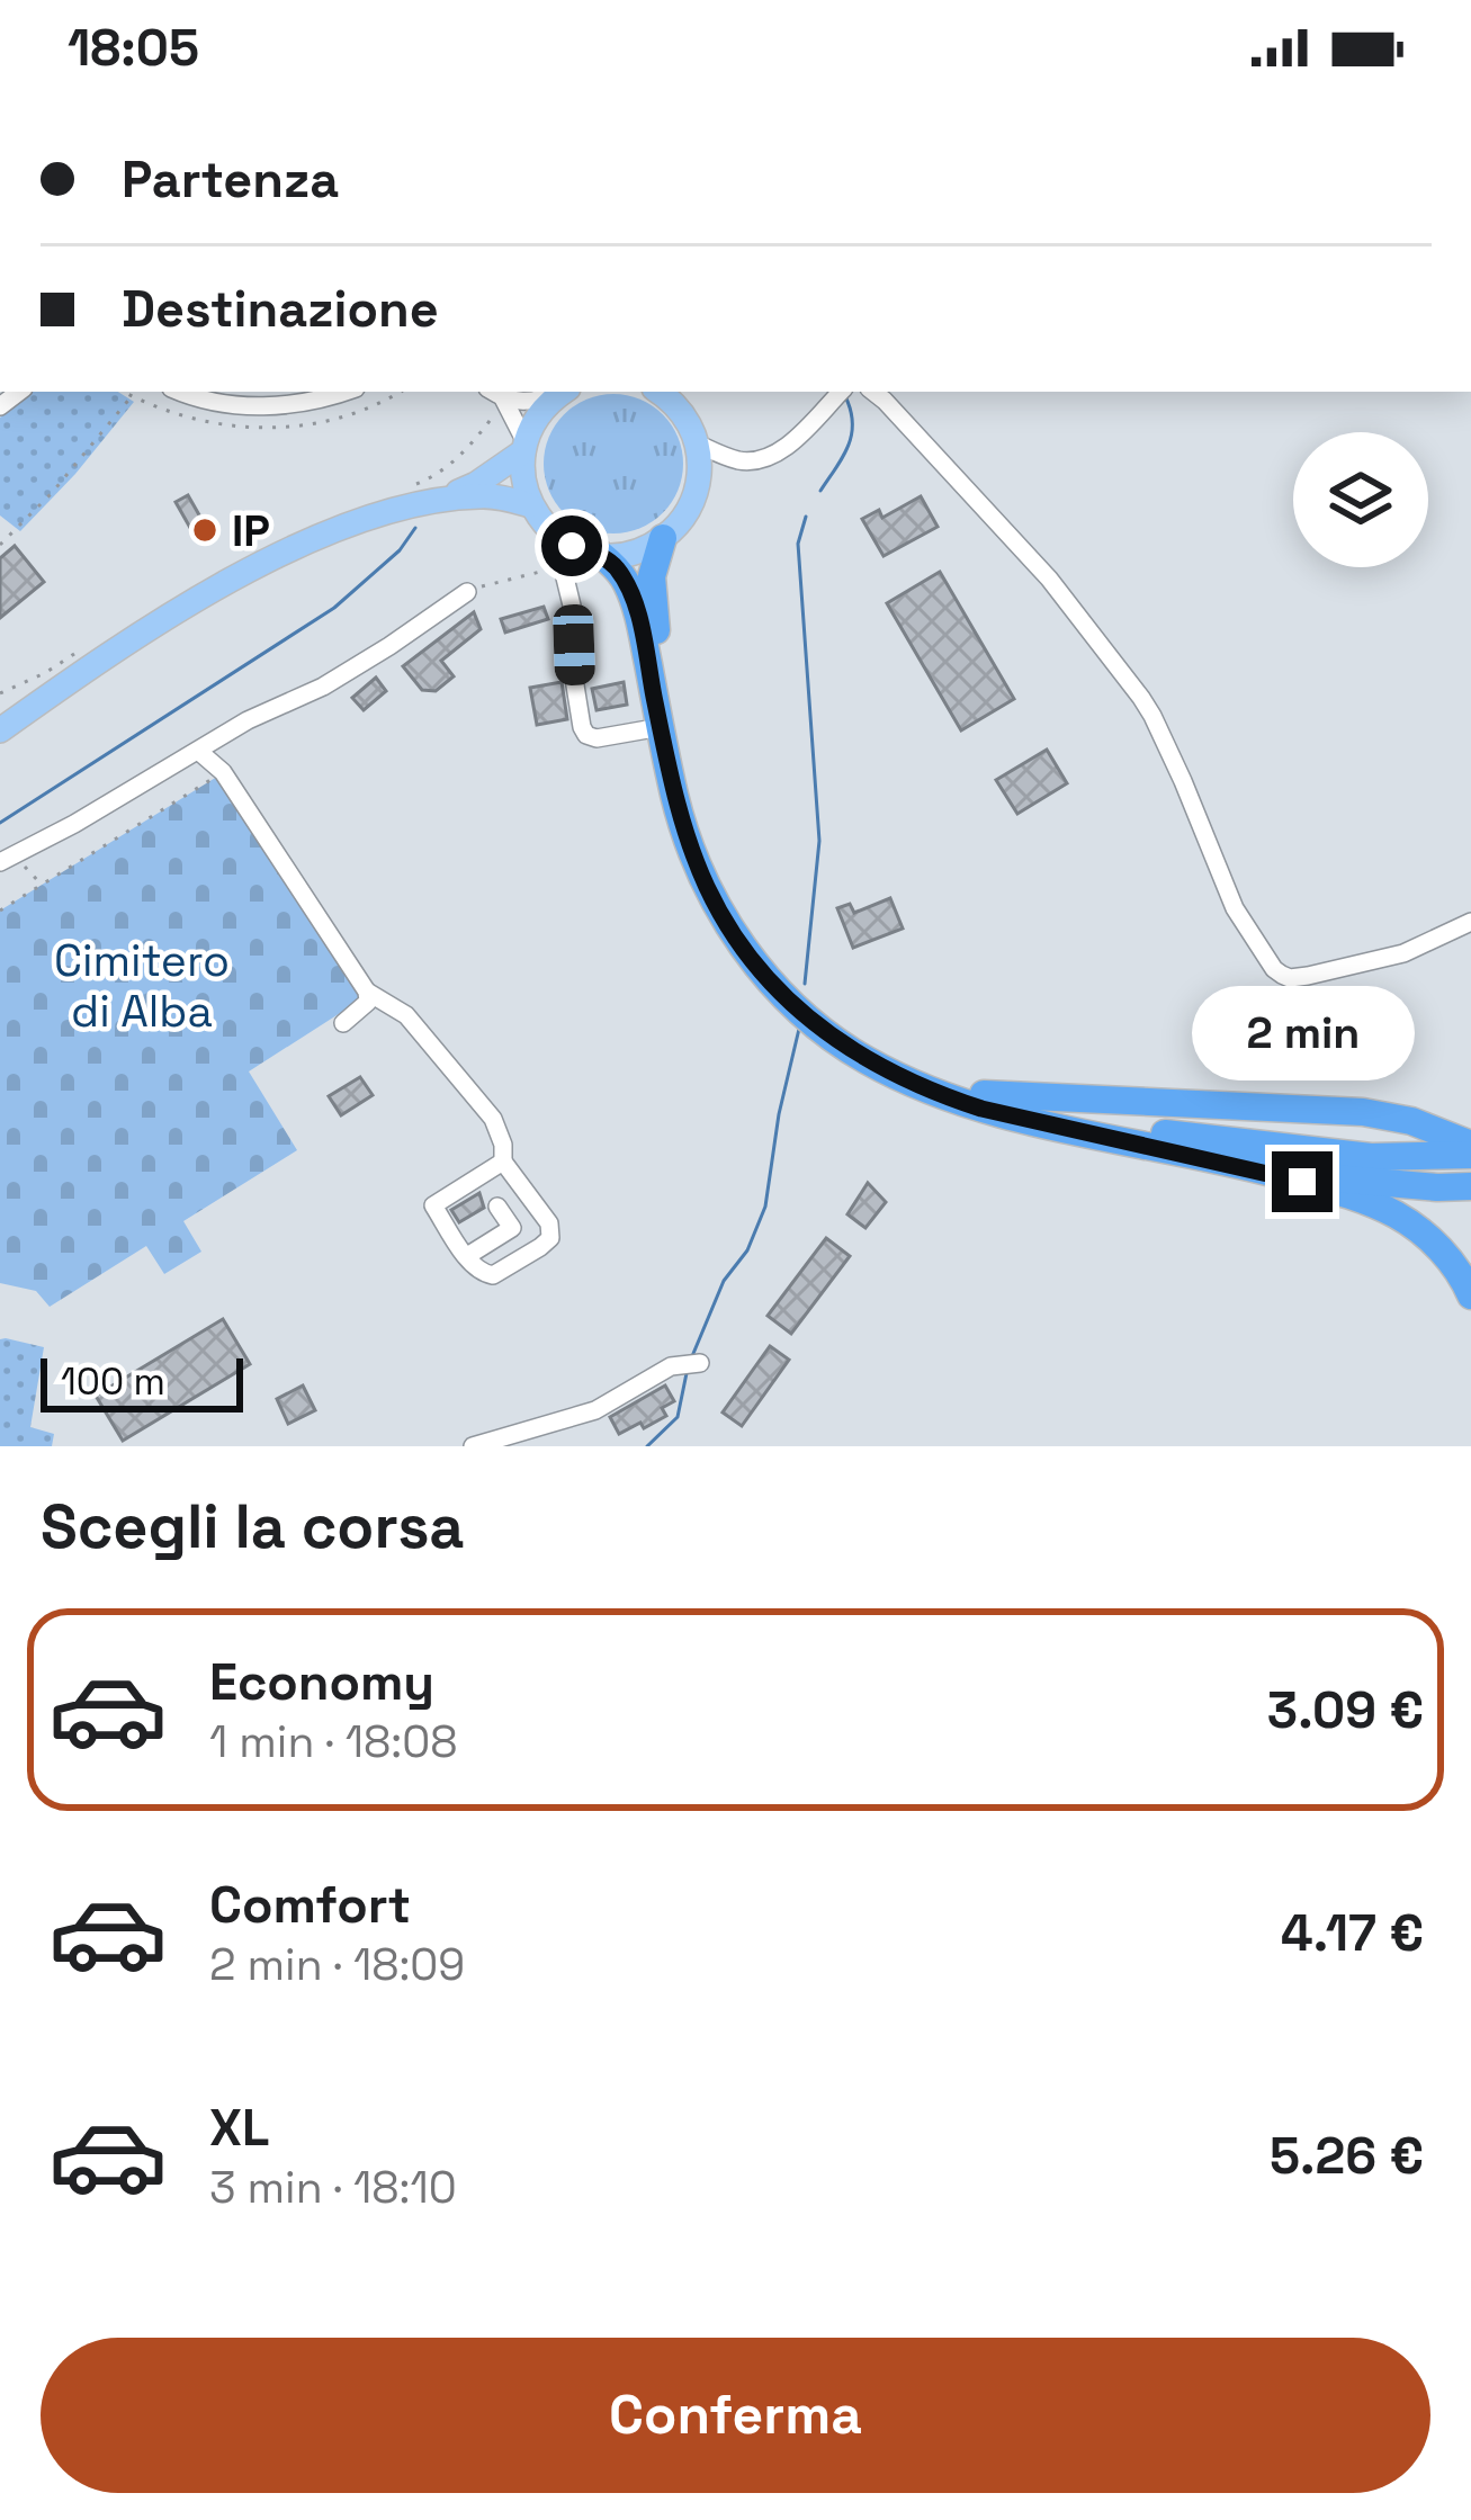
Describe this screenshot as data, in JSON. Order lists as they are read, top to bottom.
{
  "parks": ["Cimitero di Alba"],
  "places": ["IP"],
  "scale_bar": "100 m",
  "page": {
    "status": "18:05",
    "banner": ["Partenza", "Destinazione"],
    "bubble": "2 min",
    "scale": "100 m",
    "heading": "Scegli la corsa",
    "list": [
      {
        "name": "Economy",
        "note": "1 min · 18:08",
        "value": "3.09 €"
      },
      {
        "name": "Comfort",
        "note": "2 min · 18:09",
        "value": "4.17 €"
      },
      {
        "name": "XL",
        "note": "3 min · 18:10",
        "value": "5.26 €"
      }
    ],
    "buttons": "Conferma"
  }
}
